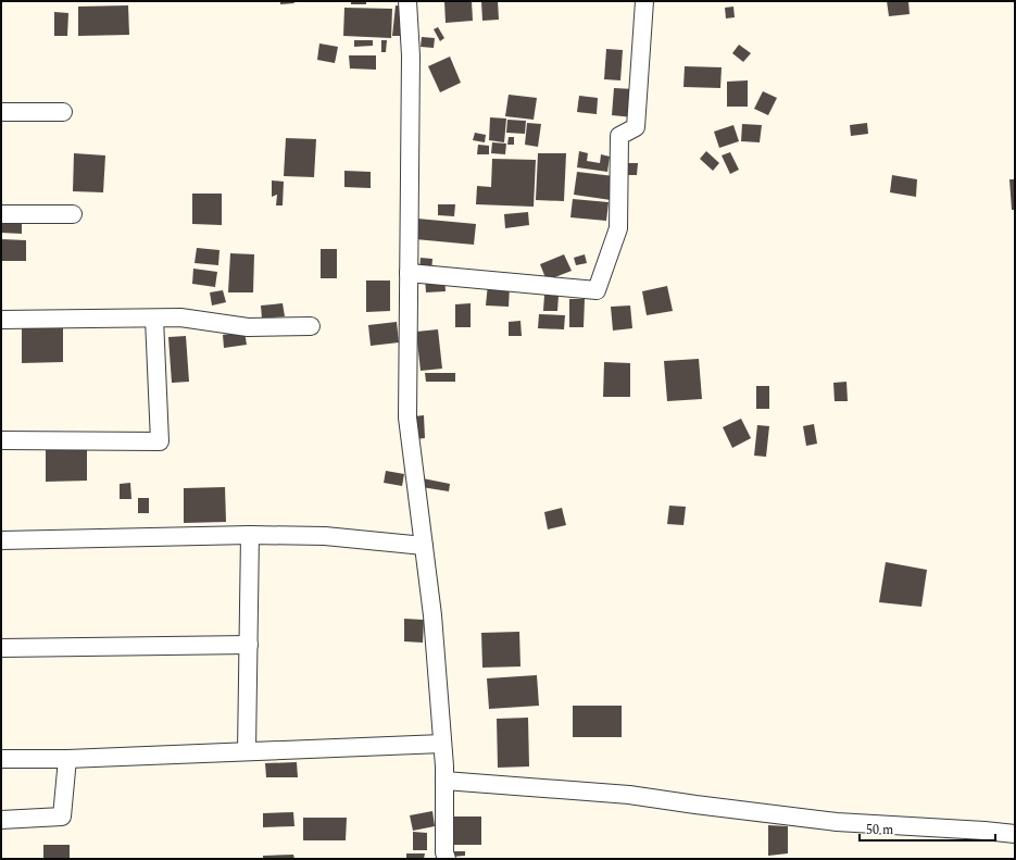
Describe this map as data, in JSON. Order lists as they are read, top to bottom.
{
  "scale_bar": "50 m"
}
